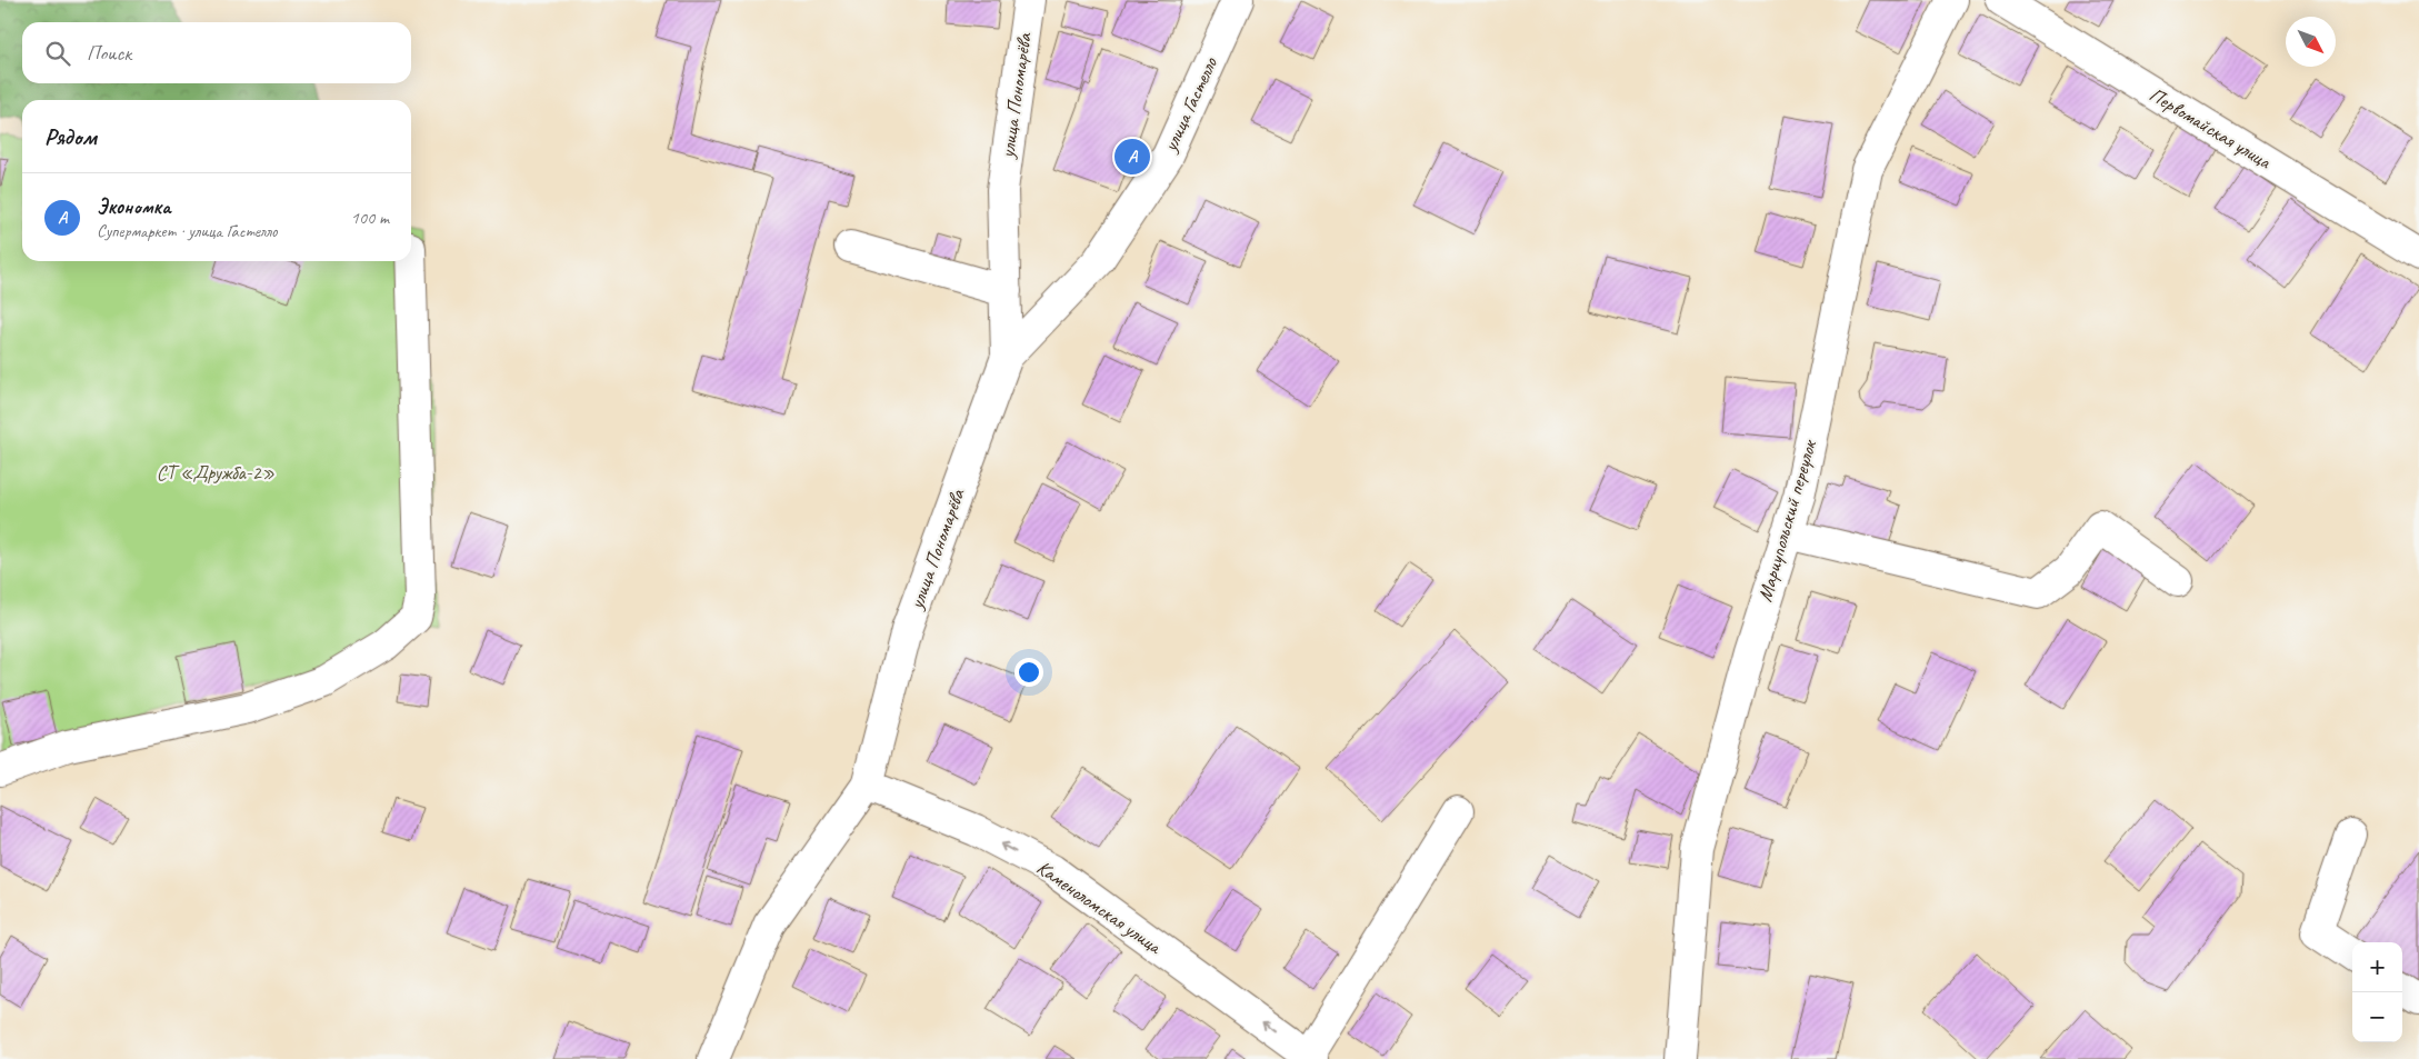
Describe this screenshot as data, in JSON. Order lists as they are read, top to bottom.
{
  "streets": {
    "street": [
      "улица Пономарёва",
      "улица Гастелло",
      "Первомайская улица",
      "Мариупольский переулок",
      "Каменоломская улица"
    ]
  },
  "crossings": [
    ["улица Пономарёва", "улица Гастелло"],
    ["улица Пономарёва", "Каменоломская улица"]
  ],
  "one_way": ["Каменоломская улица"],
  "parks": ["СТ «Дружба-2»"],
  "north": "bottom right",
  "page": {
    "search": "Поиск",
    "heading": "Рядом",
    "pins": "A",
    "list": [
      {
        "mark": "A",
        "name": "Экономка",
        "note": "Супермаркет · улица Гастелло",
        "value": "100 m"
      }
    ],
    "map_buttons": ["+", "−"]
  }
}
